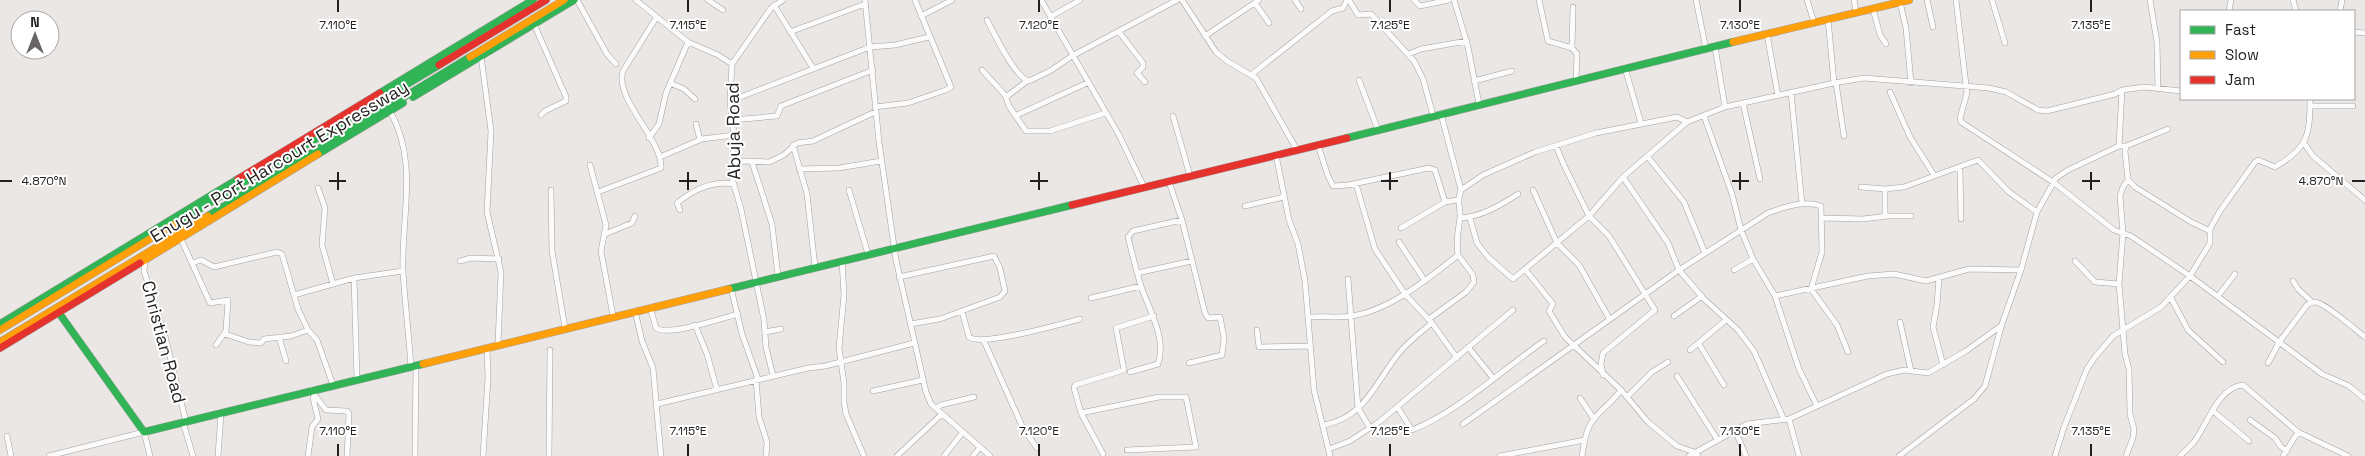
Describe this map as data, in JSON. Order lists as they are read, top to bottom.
{
  "streets": {
    "main road": ["Enugu - Port Harcourt Expressway"],
    "street": ["Abuja Road", "Christian Road"]
  },
  "crossings": [
    ["Enugu - Port Harcourt Expressway", "Christian Road"]
  ],
  "legend": ["Fast", "Slow", "Jam"],
  "north": "top",
  "coordinates": [
    "7.110°E",
    "7.115°E",
    "7.120°E",
    "7.125°E",
    "7.130°E",
    "7.135°E",
    "4.870°N"
  ]
}
